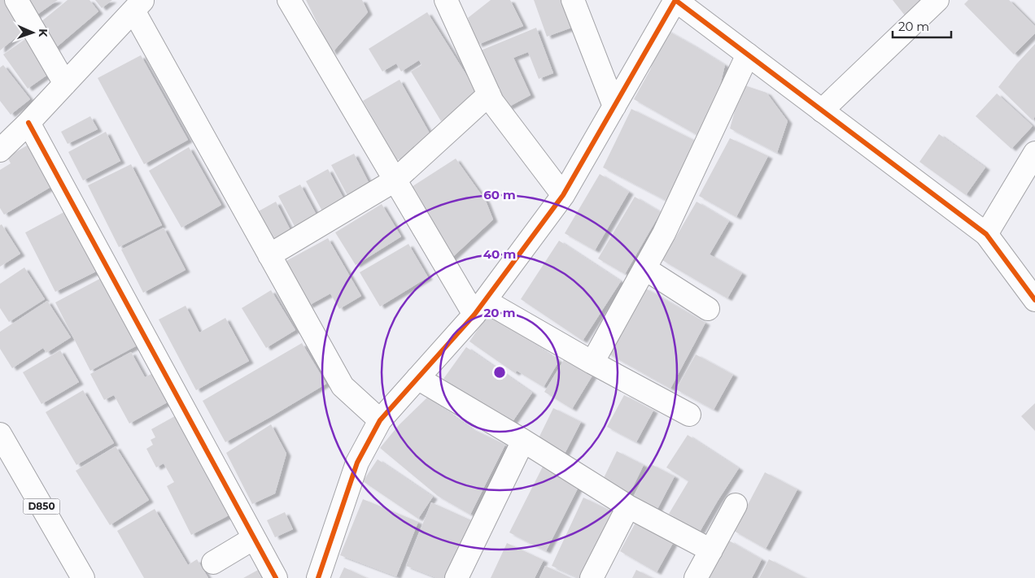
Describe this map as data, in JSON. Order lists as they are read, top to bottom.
{
  "streets": {
    "street": ["D850"]
  },
  "scale_bar": "20 m",
  "north": "right",
  "rings": ["60 m", "40 m", "20 m"]
}
